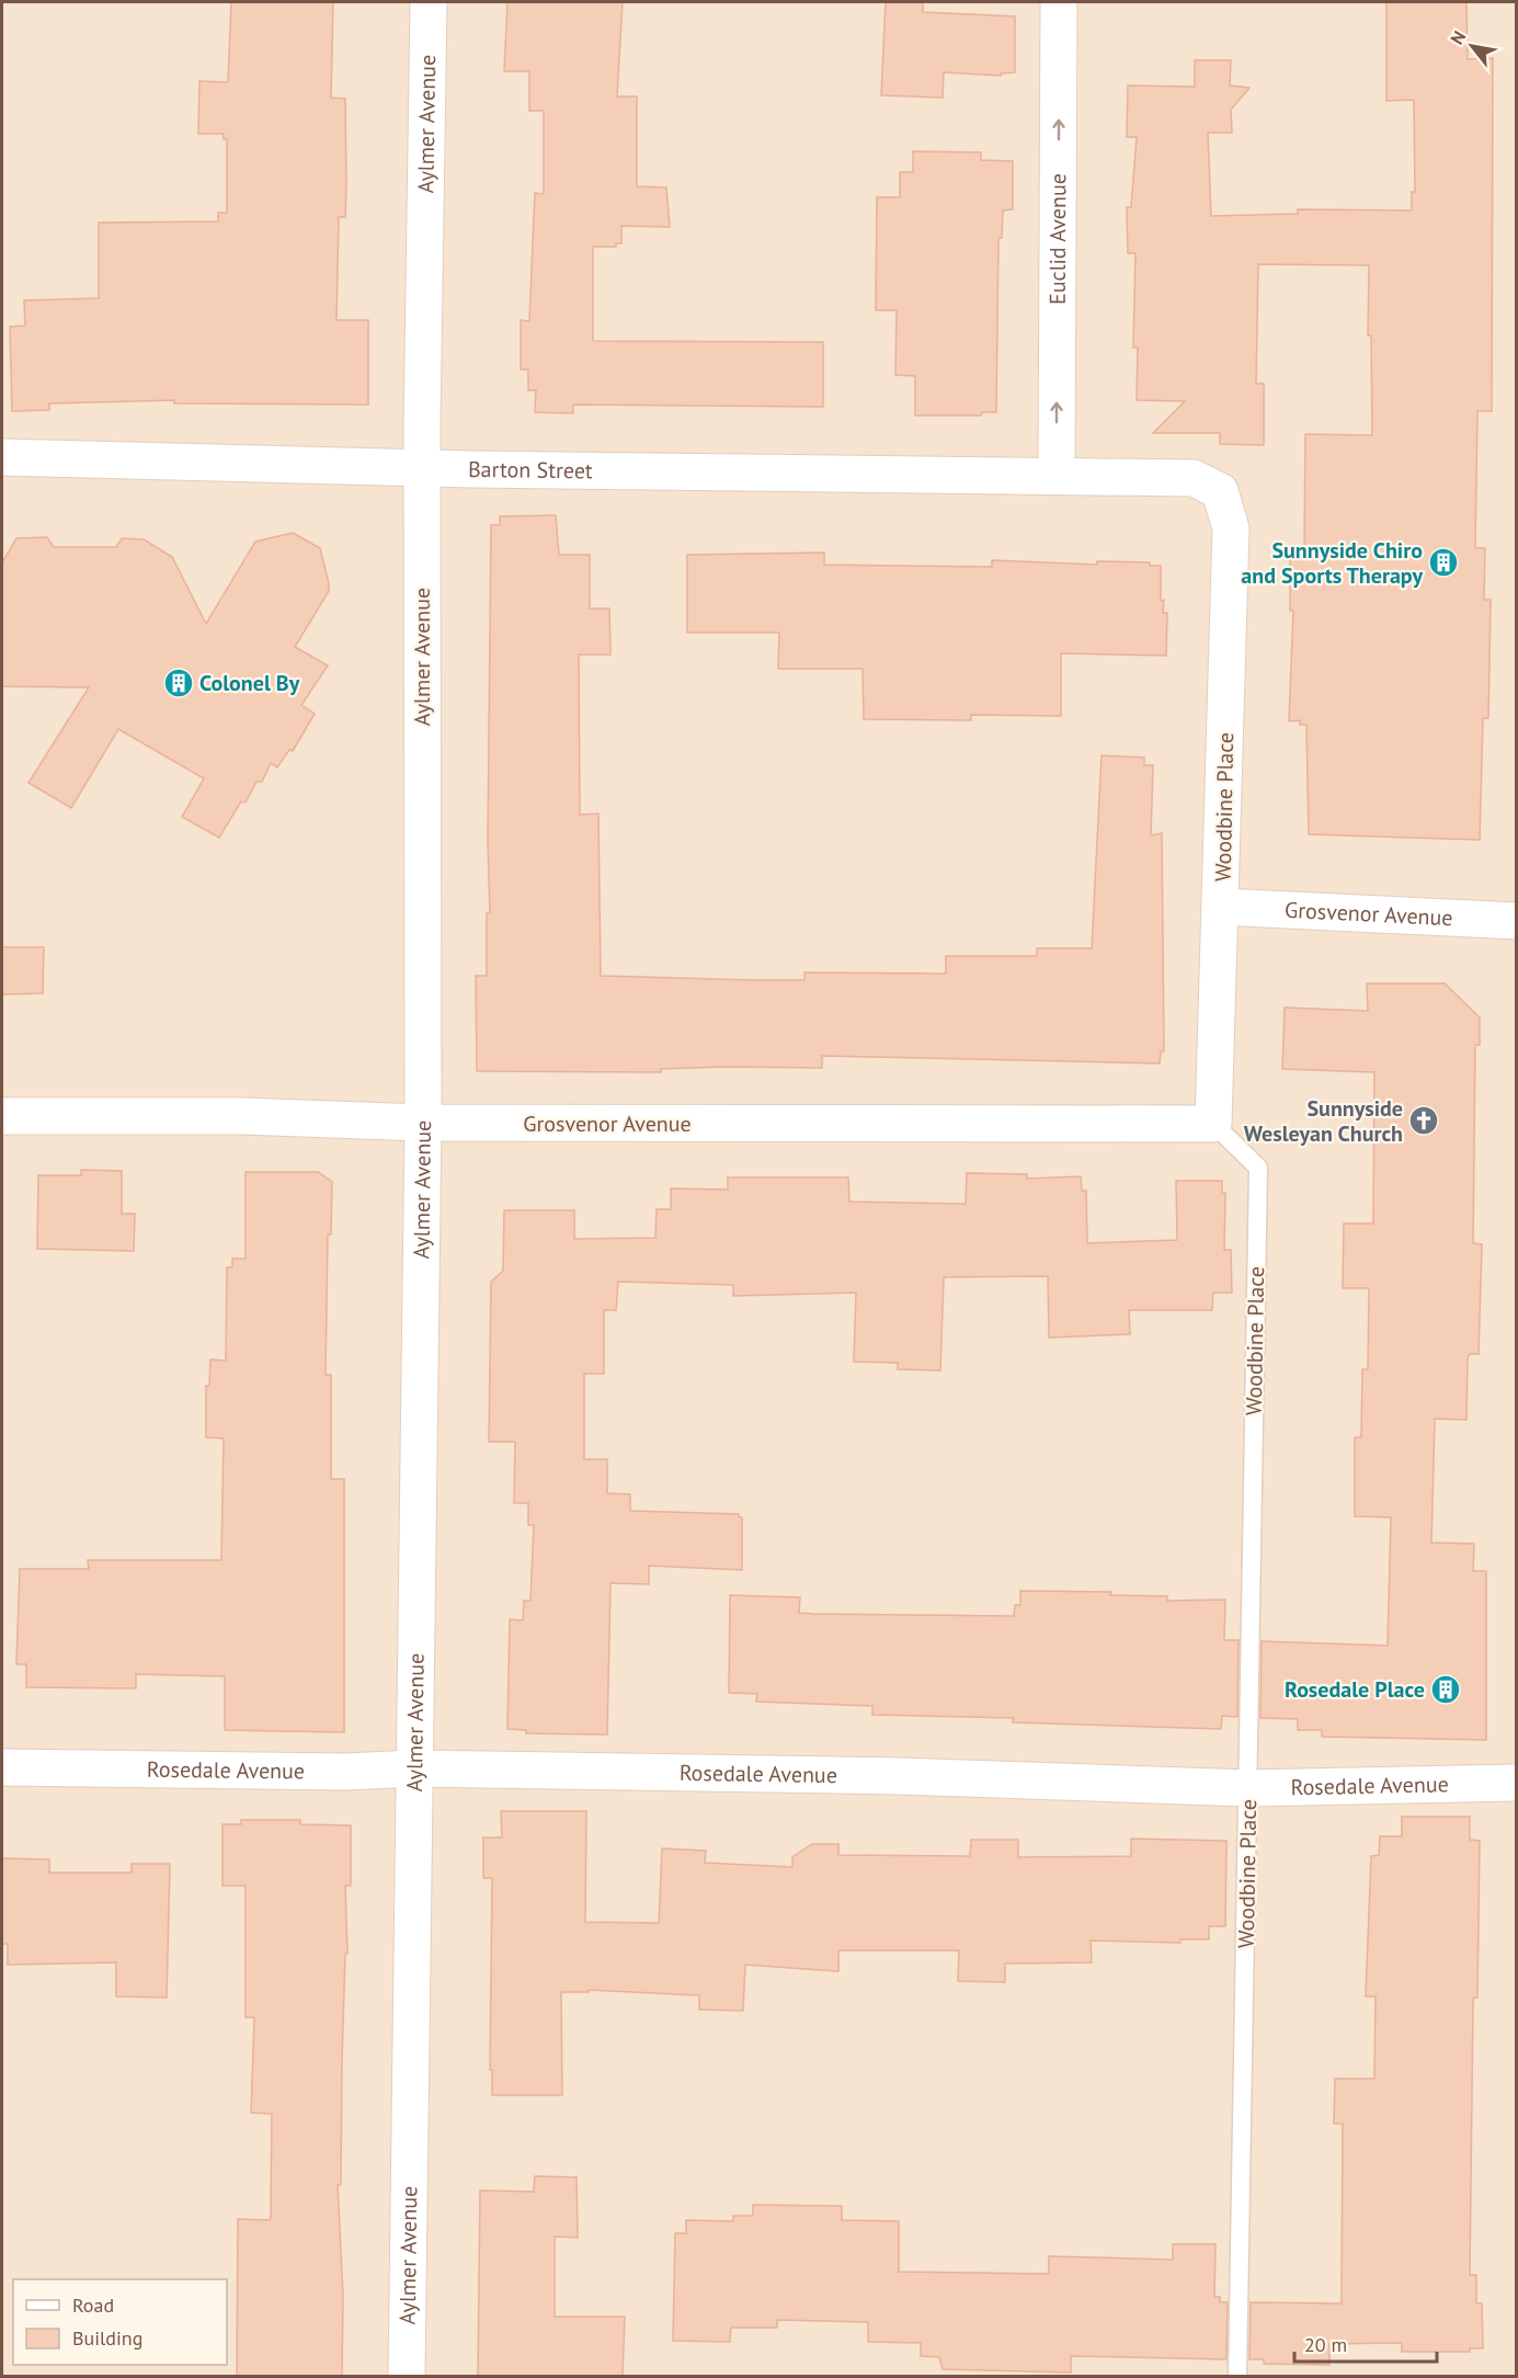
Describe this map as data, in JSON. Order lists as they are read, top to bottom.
{
  "streets": {
    "street": [
      "Aylmer Avenue",
      "Euclid Avenue",
      "Barton Street",
      "Woodbine Place",
      "Grosvenor Avenue",
      "Rosedale Avenue"
    ]
  },
  "crossings": [
    ["Aylmer Avenue", "Barton Street"],
    ["Aylmer Avenue", "Grosvenor Avenue"],
    ["Aylmer Avenue", "Rosedale Avenue"],
    ["Euclid Avenue", "Barton Street"],
    ["Euclid Avenue", "Woodbine Place"],
    ["Barton Street", "Woodbine Place"],
    ["Woodbine Place", "Grosvenor Avenue"],
    ["Woodbine Place", "Rosedale Avenue"]
  ],
  "one_way": ["Euclid Avenue"],
  "places": {
    "building": ["Sunnyside Chiro and Sports Therapy", "Colonel By", "Rosedale Place"],
    "church": ["Sunnyside Wesleyan Church"]
  },
  "legend": ["Road", "Building"],
  "scale_bar": "20 m",
  "north": "top left"
}
